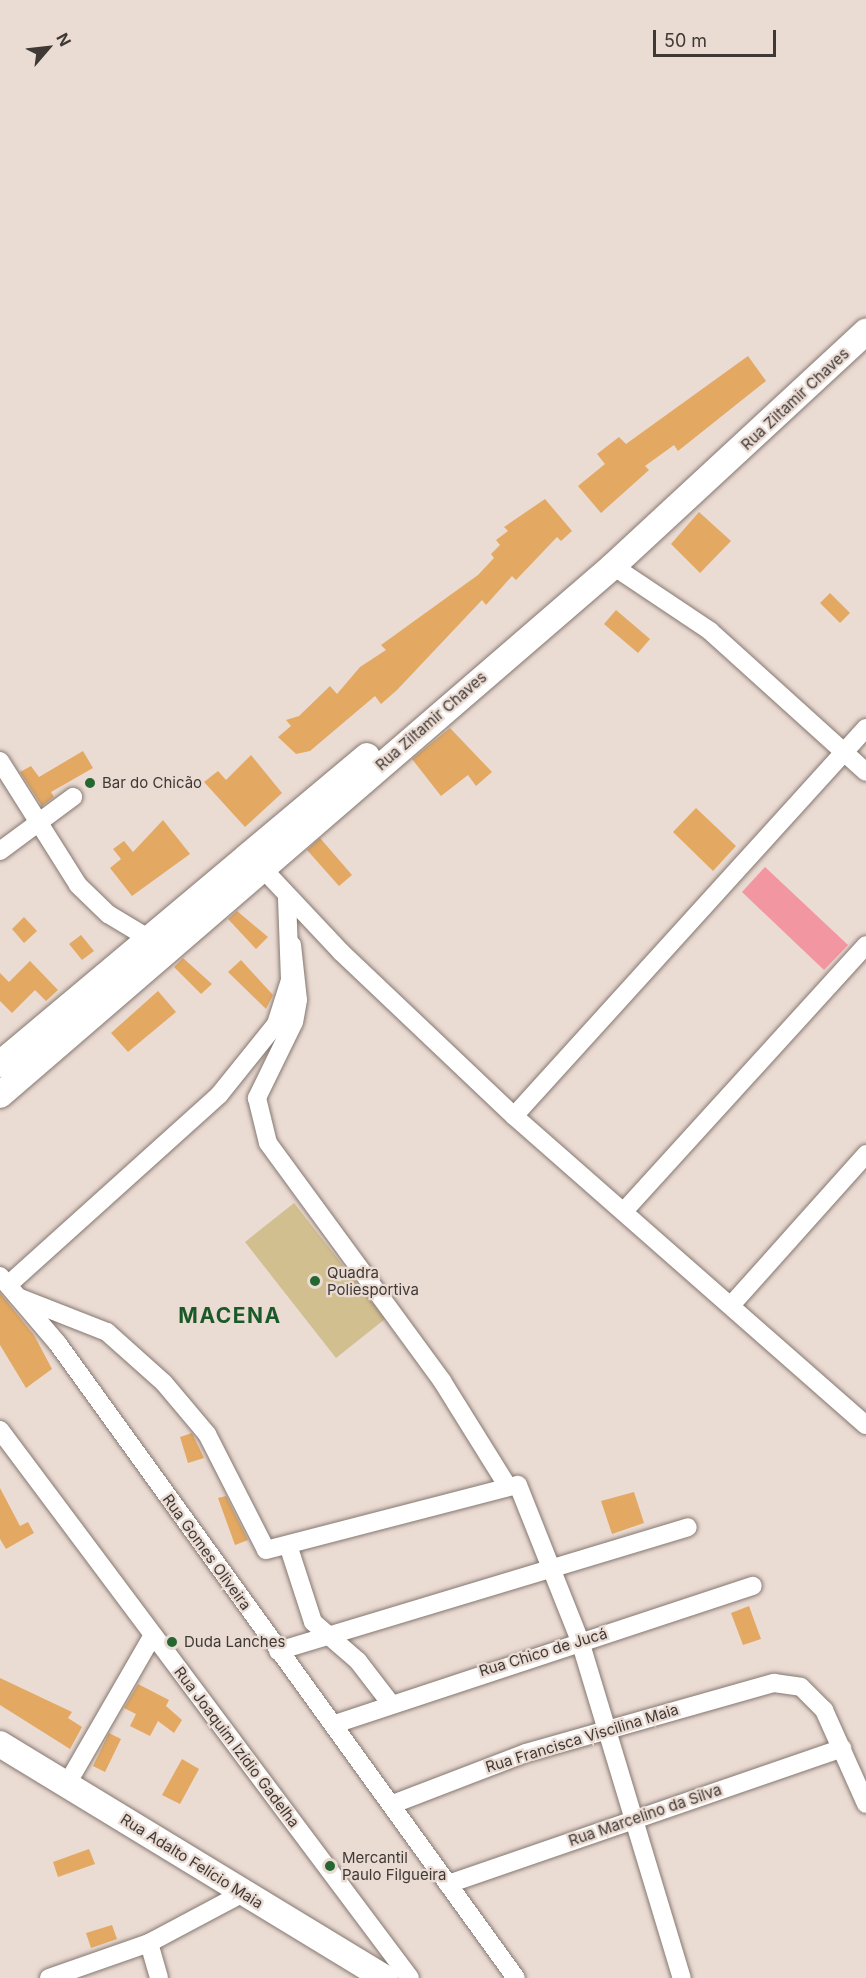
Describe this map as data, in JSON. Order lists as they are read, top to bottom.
{
  "streets": {
    "street": [
      "Rua Ziltamir Chaves",
      "Rua Gomes Oliveira",
      "Rua Chico de Jucá",
      "Rua Francisca Viscilina Maia",
      "Rua Joaquim Izídio Gadelha",
      "Rua Marcelino da Silva",
      "Rua Adalto Felício Maia"
    ]
  },
  "crossings": [
    ["Rua Gomes Oliveira", "Rua Chico de Jucá"],
    ["Rua Gomes Oliveira", "Rua Francisca Viscilina Maia"],
    ["Rua Gomes Oliveira", "Rua Marcelino da Silva"],
    ["Rua Francisca Viscilina Maia", "Rua Marcelino da Silva"]
  ],
  "districts": ["MACENA"],
  "places": [
    "Bar do Chicão",
    "Quadra Poliesportiva",
    "Duda Lanches",
    "Mercantil Paulo Filgueira"
  ],
  "scale_bar": "50 m",
  "north": "top right"
}
